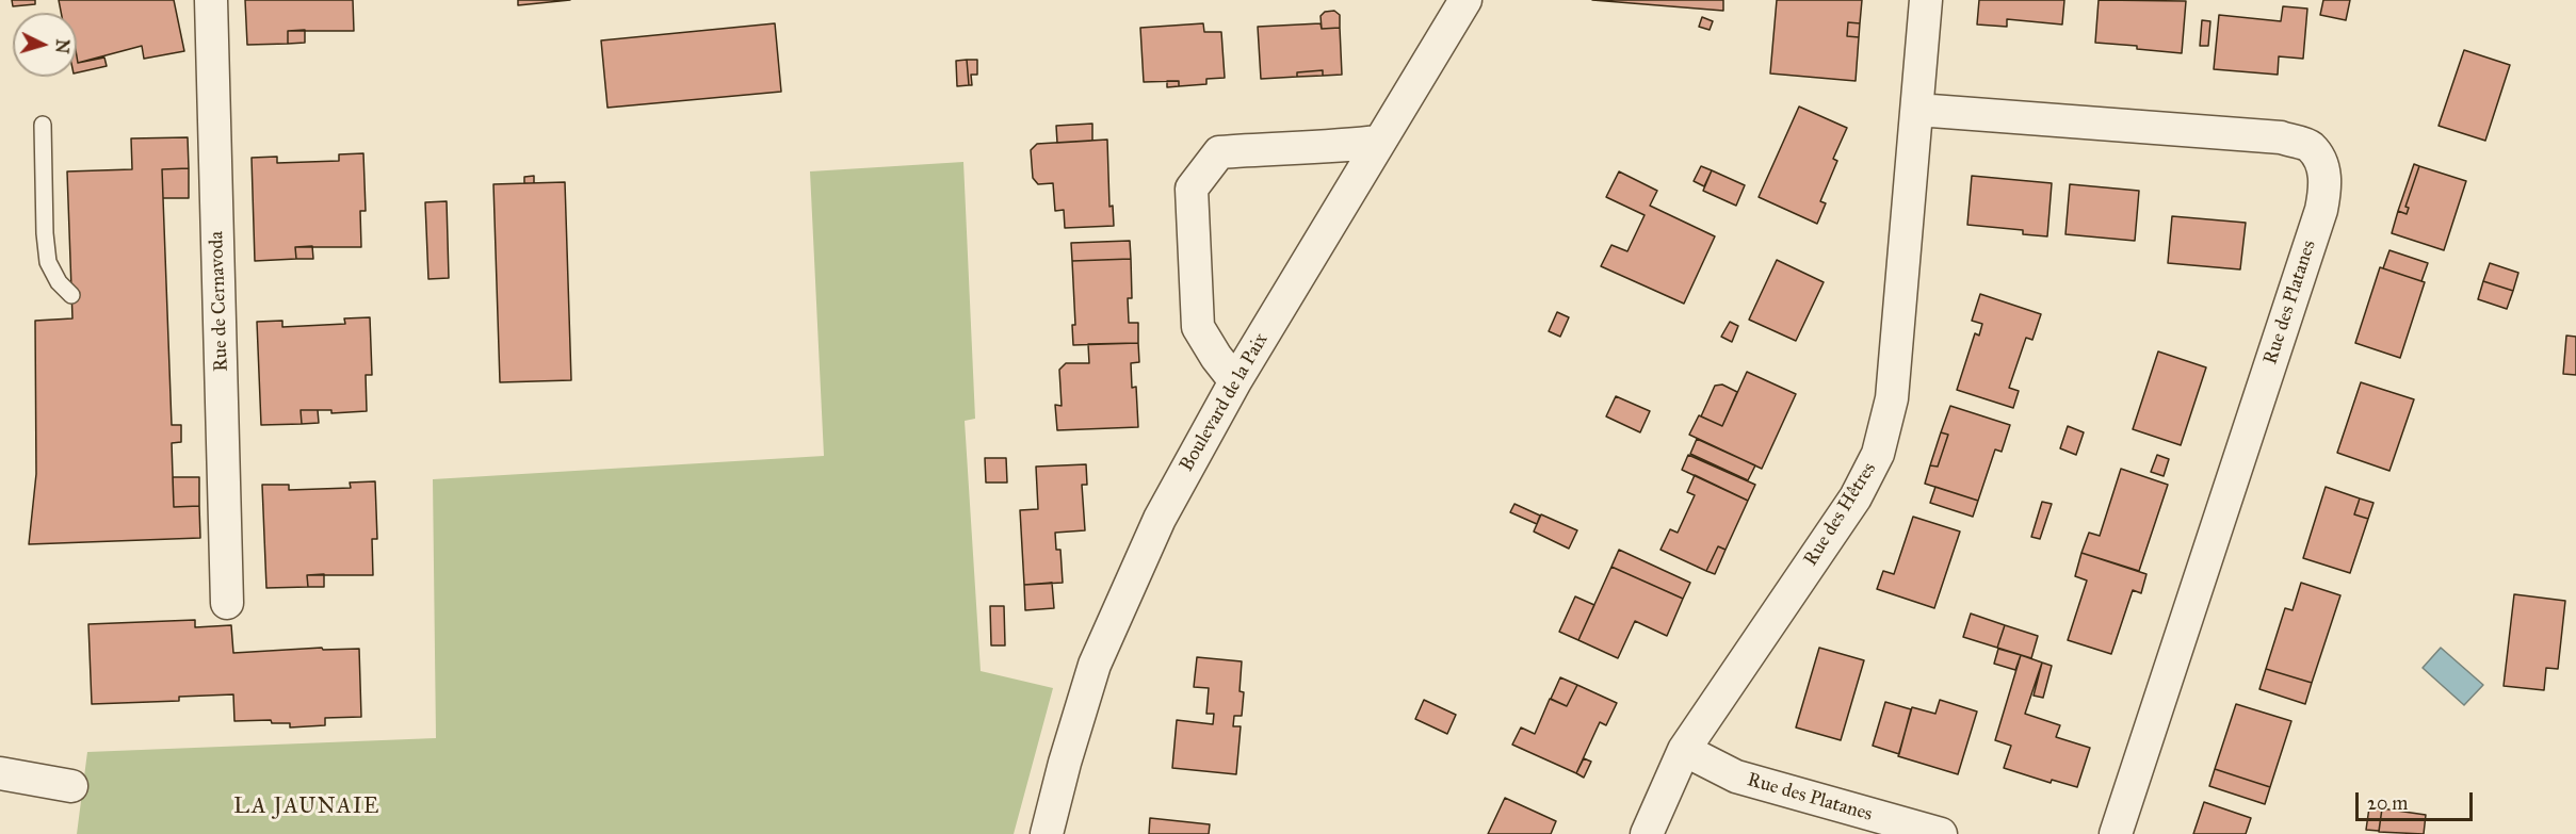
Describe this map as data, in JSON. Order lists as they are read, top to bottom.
{
  "streets": {
    "street": [
      "Rue de Cernavoda",
      "Rue des Platanes",
      "Boulevard de la Paix",
      "Rue des Hêtres"
    ]
  },
  "crossings": [
    ["Rue des Platanes", "Rue des Hêtres"]
  ],
  "districts": ["LA JAUNAIE"],
  "scale_bar": "20 m",
  "north": "right"
}
